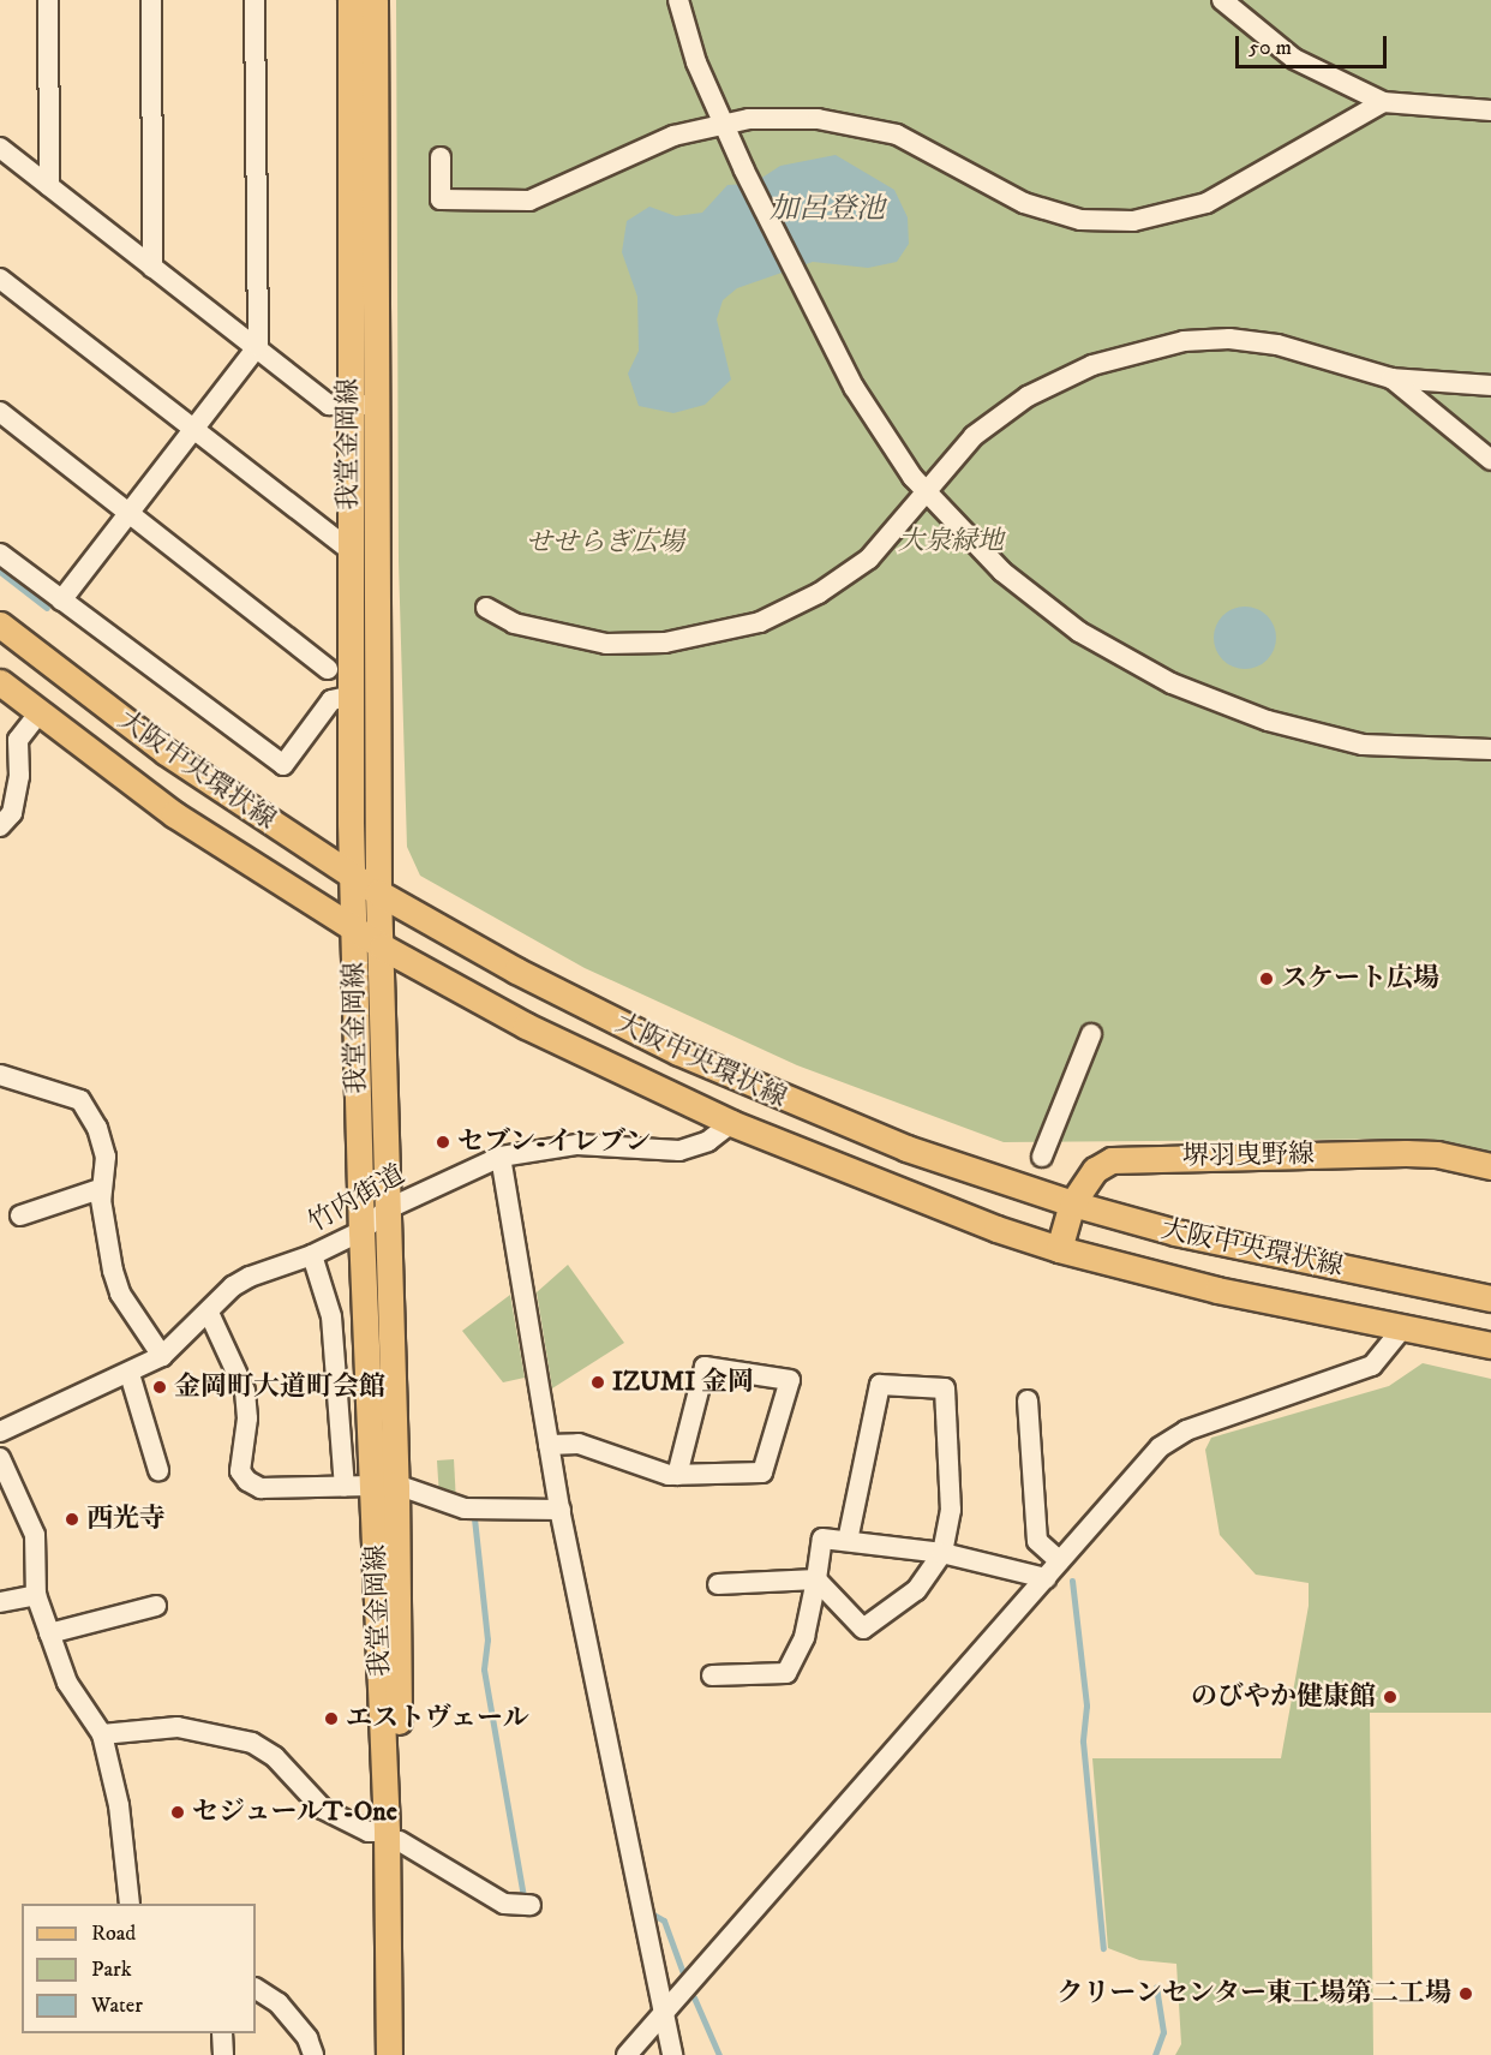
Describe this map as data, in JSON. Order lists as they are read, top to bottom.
{
  "streets": {
    "main road": ["我堂金岡線", "大阪中央環状線", "堺羽曳野線"],
    "street": ["竹内街道"]
  },
  "crossings": [
    ["我堂金岡線", "大阪中央環状線"],
    ["我堂金岡線", "竹内街道"],
    ["大阪中央環状線", "堺羽曳野線"],
    ["大阪中央環状線", "竹内街道"]
  ],
  "water": ["加呂登池"],
  "parks": ["大泉緑地", "せせらぎ広場"],
  "places": [
    "スケート広場",
    "セブン-イレブン",
    "IZUMI 金岡",
    "金岡町大道町会館",
    "西光寺",
    "のびやか健康館",
    "エストヴェール",
    "セジュールT-One",
    "クリーンセンター東工場第二工場"
  ],
  "legend": ["Road", "Park", "Water"],
  "scale_bar": "50 m"
}
